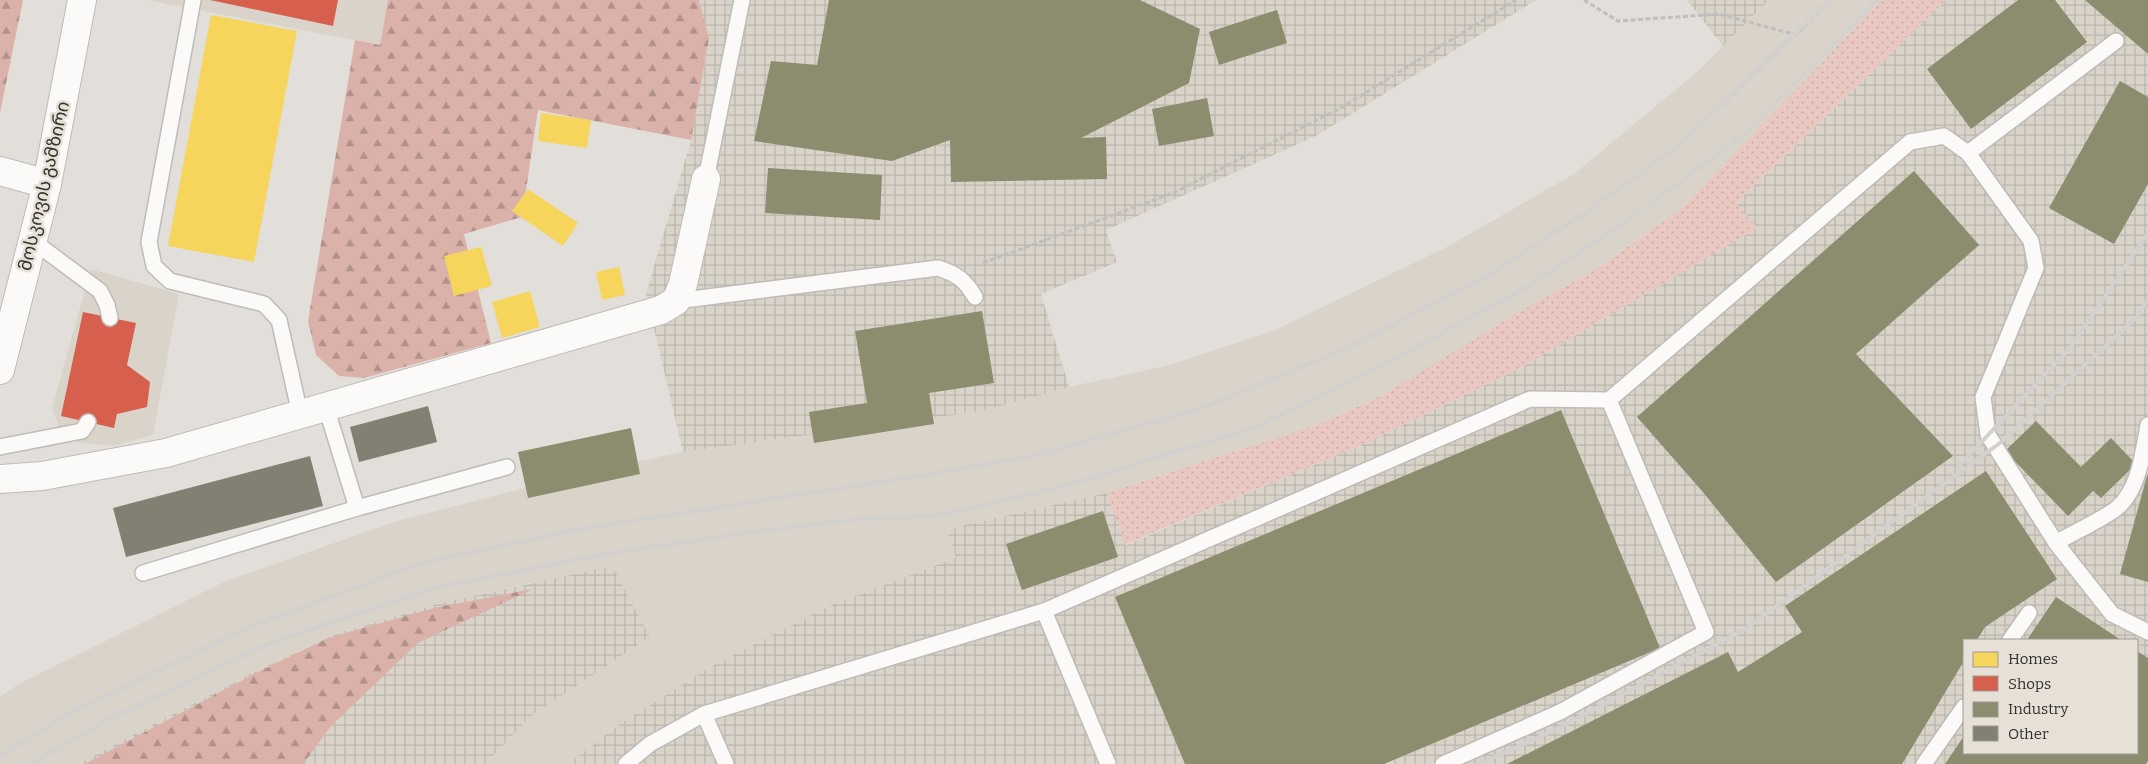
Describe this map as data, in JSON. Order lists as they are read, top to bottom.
{
  "streets": {
    "street": ["მოსკოვის გამზირი"]
  },
  "legend": [
    "Homes",
    "Shops",
    "Industry",
    "Other"
  ]
}
